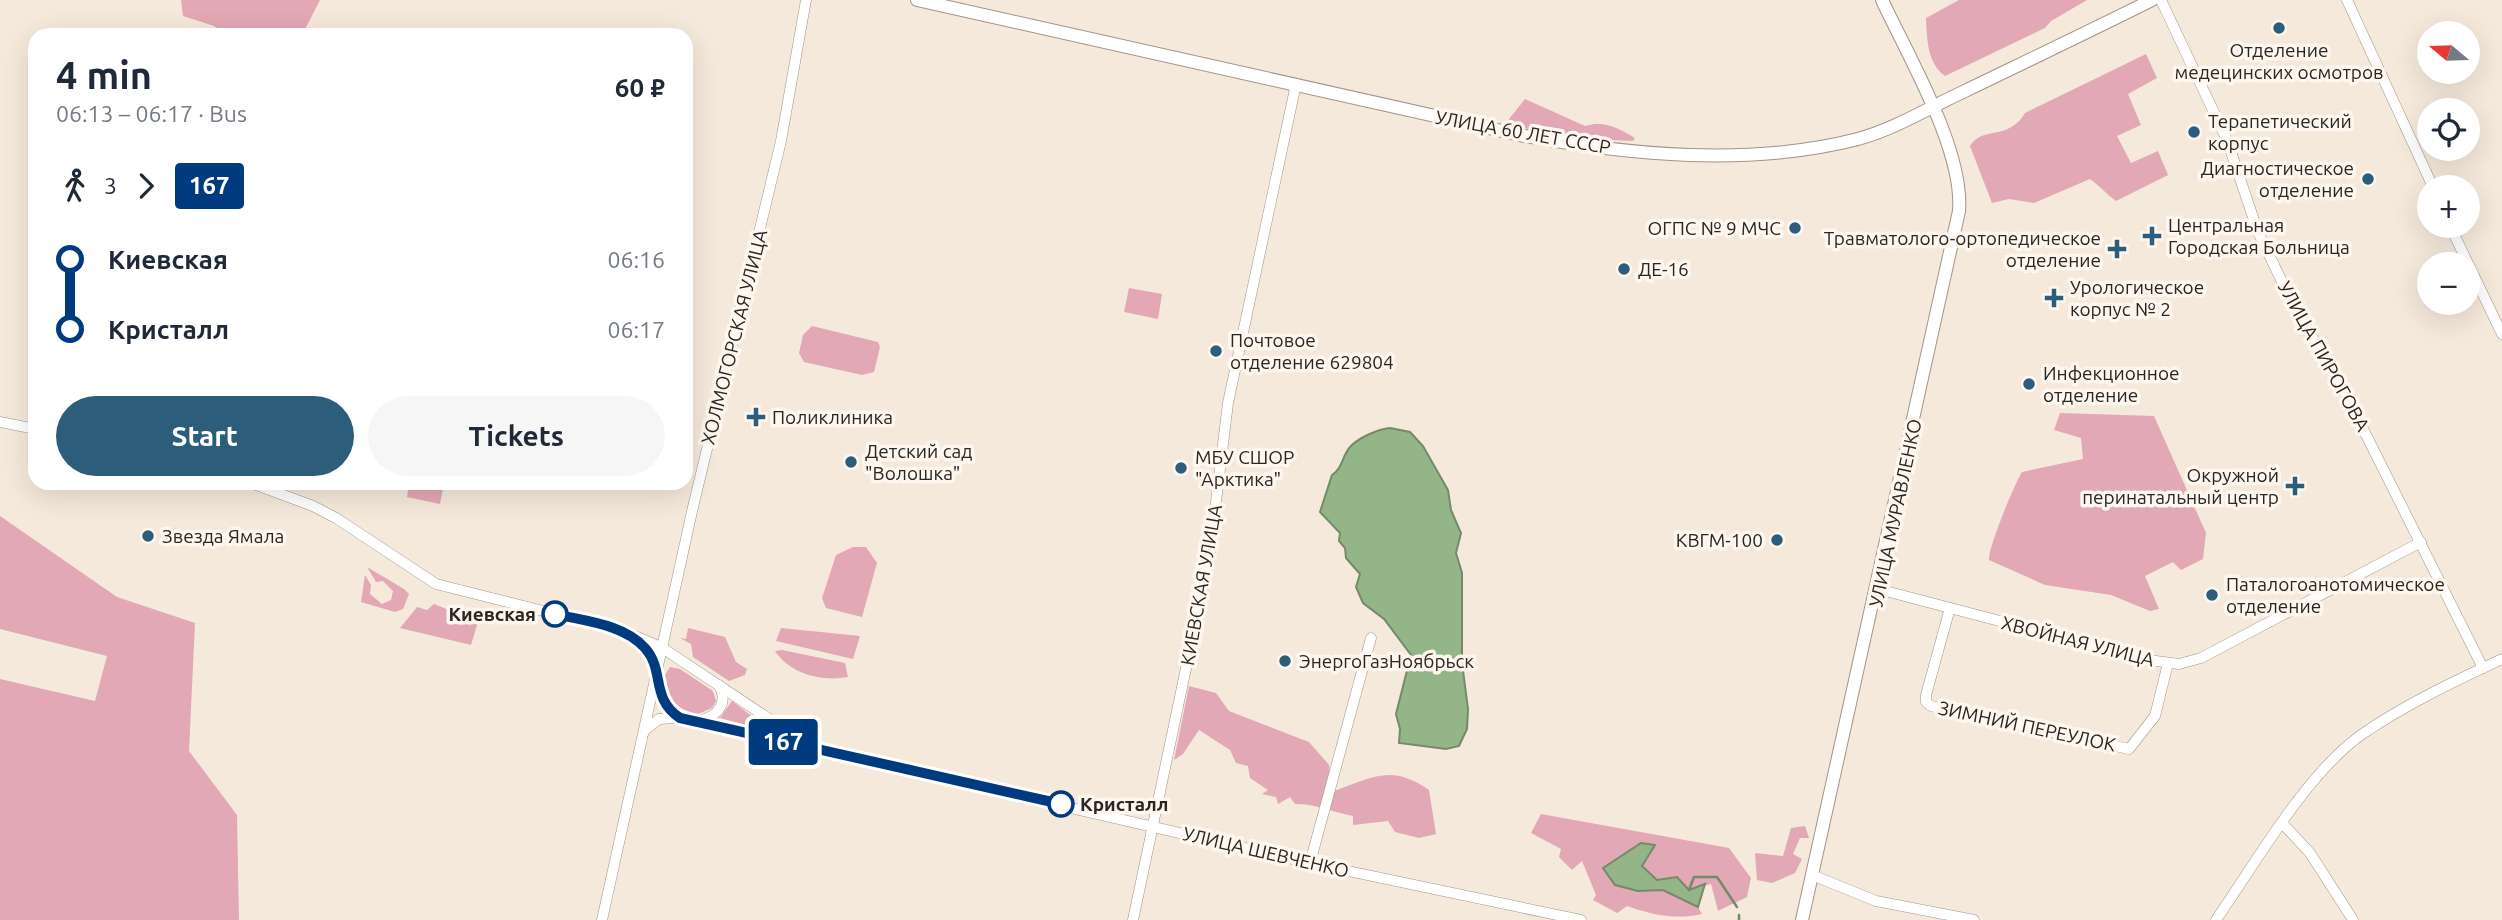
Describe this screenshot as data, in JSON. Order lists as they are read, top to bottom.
{
  "streets": {
    "main road": ["УЛИЦА 60 ЛЕТ СССР", "УЛИЦА МУРАВЛЕНКО"],
    "street": [
      "ХОЛМОГОРСКАЯ УЛИЦА",
      "УЛИЦА ПИРОГОВА",
      "КИЕВСКАЯ УЛИЦА",
      "ХВОЙНАЯ УЛИЦА",
      "ЗИМНИЙ ПЕРЕУЛОК",
      "УЛИЦА ШЕВЧЕНКО"
    ]
  },
  "crossings": [
    ["УЛИЦА 60 ЛЕТ СССР", "УЛИЦА МУРАВЛЕНКО"],
    ["УЛИЦА 60 ЛЕТ СССР", "КИЕВСКАЯ УЛИЦА"],
    ["УЛИЦА ПИРОГОВА", "ХВОЙНАЯ УЛИЦА"],
    ["УЛИЦА МУРАВЛЕНКО", "ХВОЙНАЯ УЛИЦА"],
    ["КИЕВСКАЯ УЛИЦА", "УЛИЦА ШЕВЧЕНКО"],
    ["ХВОЙНАЯ УЛИЦА", "ЗИМНИЙ ПЕРЕУЛОК"]
  ],
  "places": {
    "other": [
      "Отделение медецинских осмотров",
      "Терапетический корпус",
      "Диагностическое отделение",
      "ОГПС № 9 МЧС",
      "ДЕ-16",
      "Почтовое отделение 629804",
      "Инфекционное отделение",
      "Детский сад \"Волошка\"",
      "МБУ СШОР \"Арктика\"",
      "Звезда Ямала",
      "КВГМ-100",
      "Паталогоанотомическое отделение",
      "Киевская",
      "ЭнергоГазНоябрьск",
      "Кристалл"
    ],
    "health": [
      "Центральная Городская Больница",
      "Травматолого-ортопедическое отделение",
      "Урологическое корпус № 2",
      "Поликлиника",
      "Окружной перинатальный центр"
    ]
  },
  "lines": ["bus line 167"],
  "north": "left",
  "page": {
    "on_map": "167",
    "map_buttons": ["+", "−"],
    "heading": ["4 min", "06:13 – 06:17 · Bus", "60 ₽"],
    "legs": ["3", "167"],
    "list": [
      {
        "name": "Киевская",
        "value": "06:16"
      },
      {
        "name": "Кристалл",
        "value": "06:17"
      }
    ],
    "buttons": ["Start", "Tickets"]
  }
}
